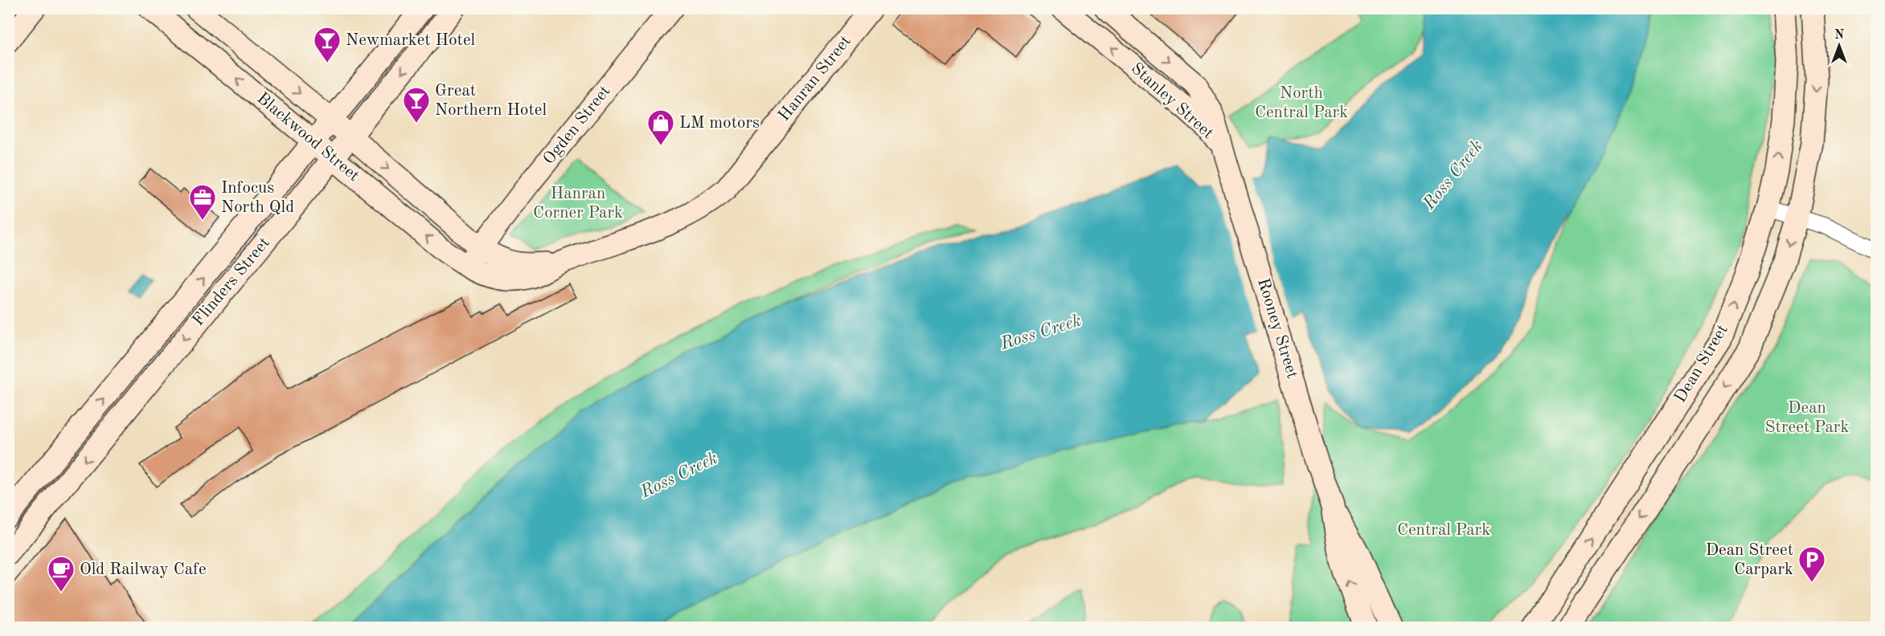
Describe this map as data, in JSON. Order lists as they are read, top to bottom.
{
  "streets": {
    "main road": [
      "Hanran Street",
      "Stanley Street",
      "Ogden Street",
      "Blackwood Street",
      "Flinders Street",
      "Rooney Street",
      "Dean Street"
    ]
  },
  "crossings": [
    ["Hanran Street", "Ogden Street"],
    ["Hanran Street", "Blackwood Street"],
    ["Stanley Street", "Rooney Street"],
    ["Ogden Street", "Blackwood Street"],
    ["Blackwood Street", "Flinders Street"]
  ],
  "water": ["Ross Creek"],
  "parks": [
    "North Central Park",
    "Hanran Corner Park",
    "Dean Street Park",
    "Central Park"
  ],
  "places": {
    "bar": ["Newmarket Hotel", "Great Northern Hotel"],
    "shop": ["LM motors"],
    "office": ["Infocus North Qld"],
    "parking": ["Dean Street Carpark"],
    "cafe": ["Old Railway Cafe"]
  },
  "north": "top"
}
